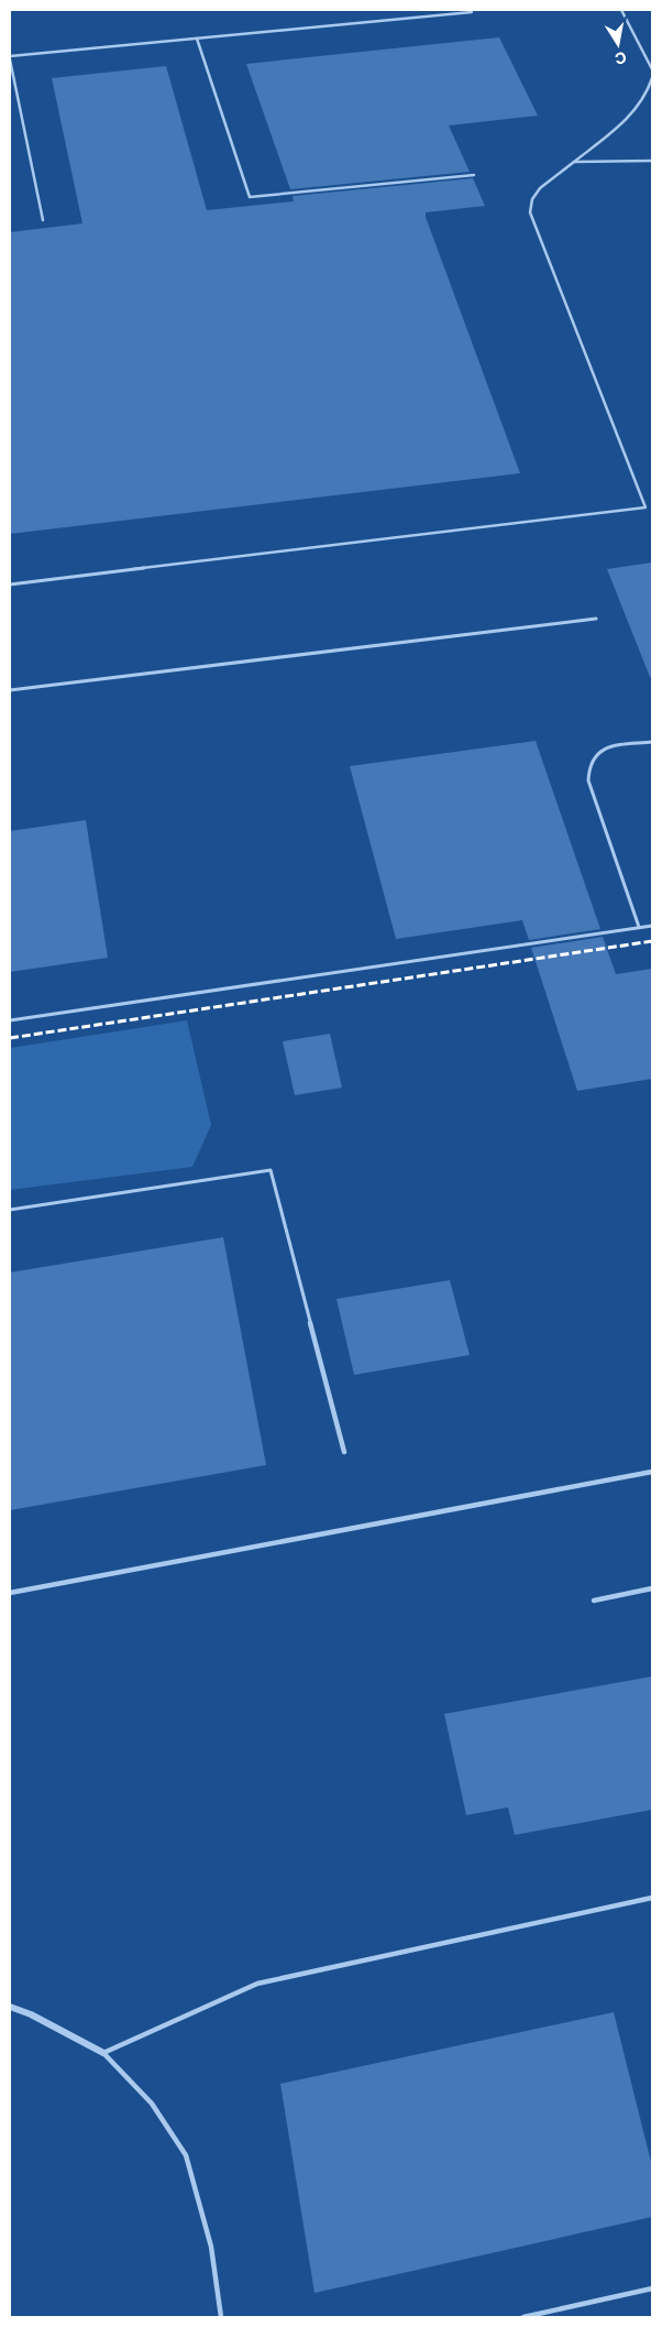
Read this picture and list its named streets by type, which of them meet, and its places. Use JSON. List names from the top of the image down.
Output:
{
  "north": "bottom"
}
